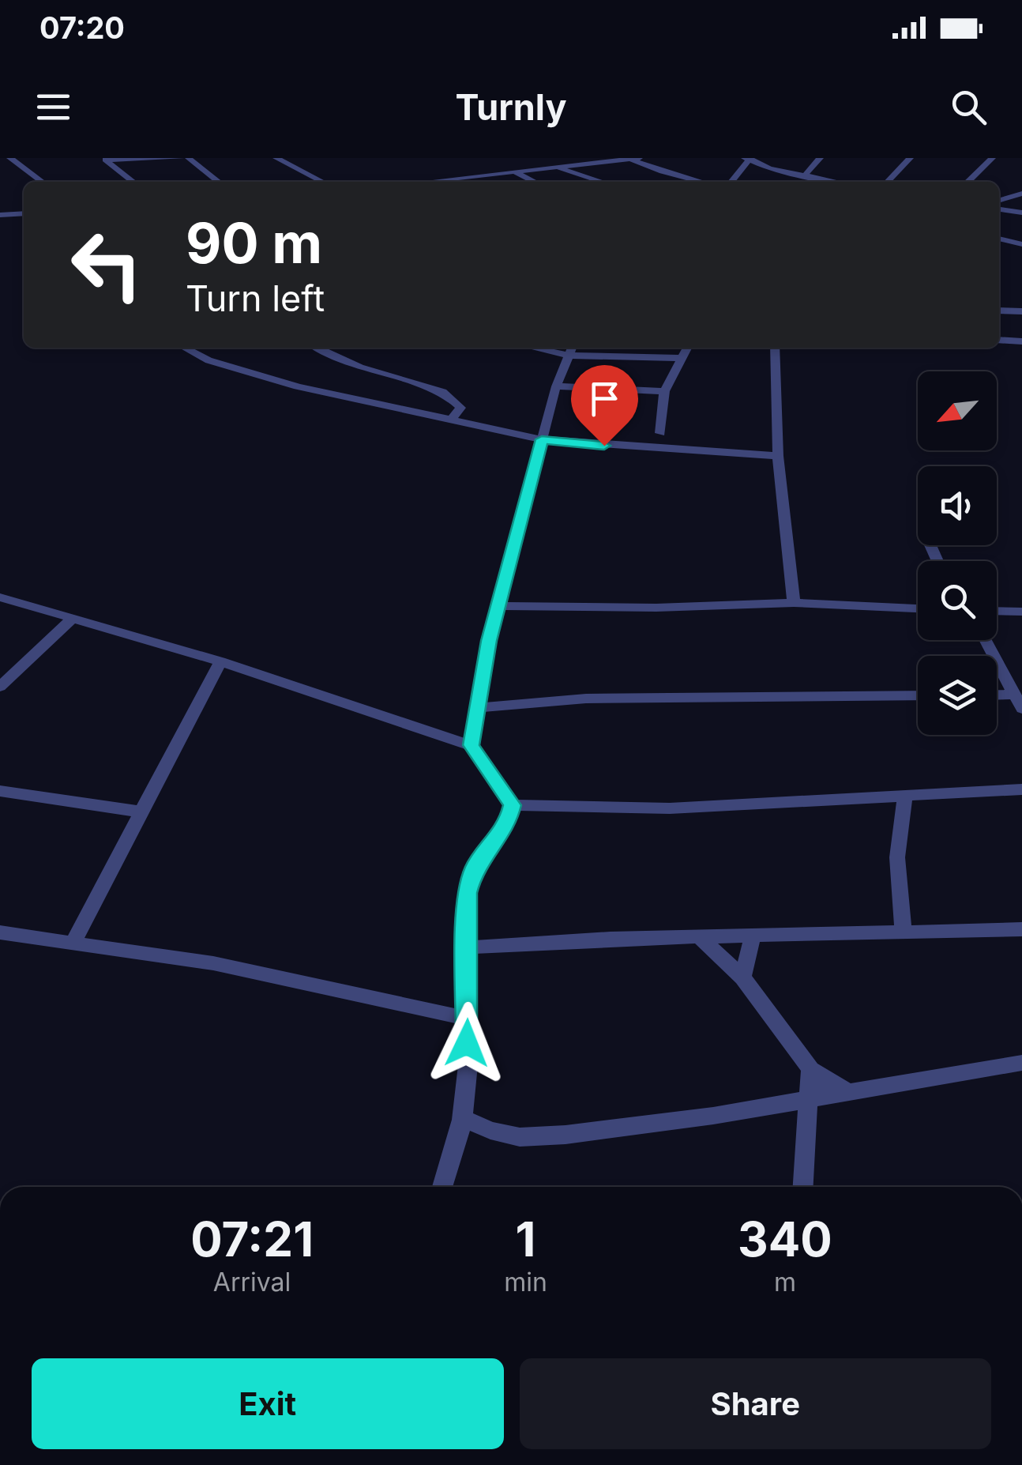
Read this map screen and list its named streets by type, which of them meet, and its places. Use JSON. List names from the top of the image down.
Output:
{
  "north": "bottom left",
  "page": {
    "status": "07:20",
    "header": "Turnly",
    "turn": ["90 m", "Turn left"],
    "eta": [
      "07:21",
      "Arrival",
      "1",
      "min",
      "340",
      "m"
    ],
    "buttons": ["Exit", "Share"]
  }
}
